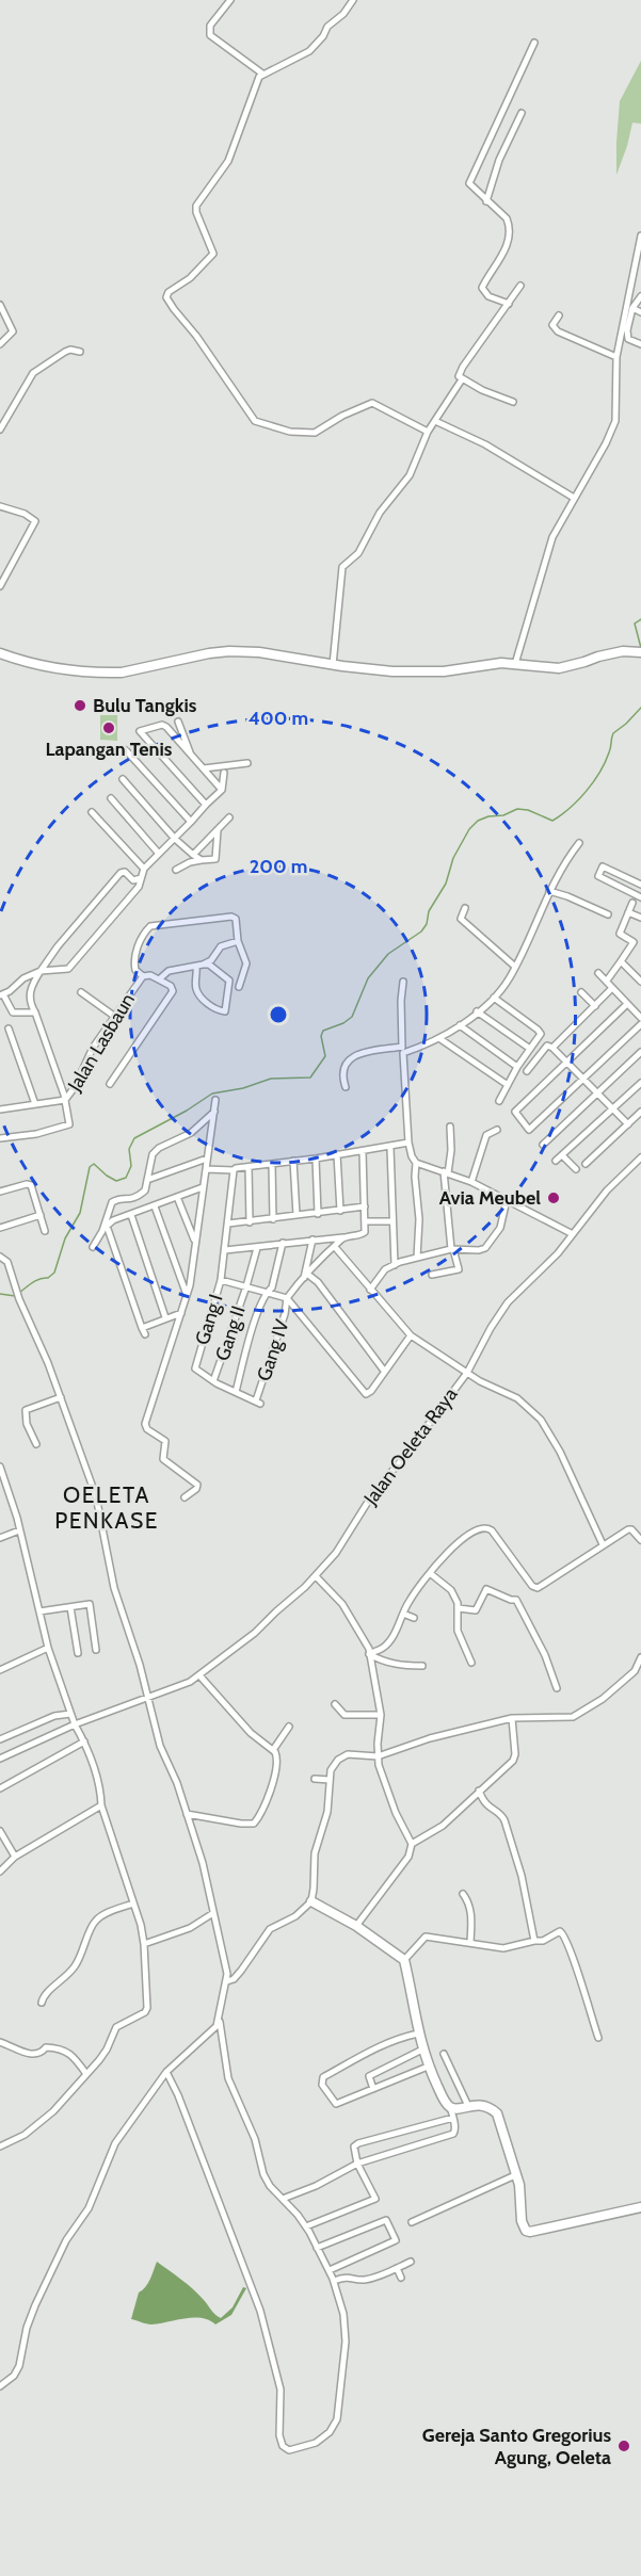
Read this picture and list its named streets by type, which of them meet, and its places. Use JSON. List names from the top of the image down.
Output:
{
  "streets": {
    "street": [
      "Jalan Lasbaun",
      "Gang I",
      "Gang II",
      "Gang IV",
      "Jalan Oeleta Raya"
    ]
  },
  "crossings": [
    ["Gang I", "Gang II"]
  ],
  "districts": ["OELETA PENKASE"],
  "places": [
    "Bulu Tangkis",
    "Lapangan Tenis",
    "Avia Meubel",
    "Gereja Santo Gregorius Agung, Oeleta"
  ],
  "rings": ["400 m", "200 m"]
}
